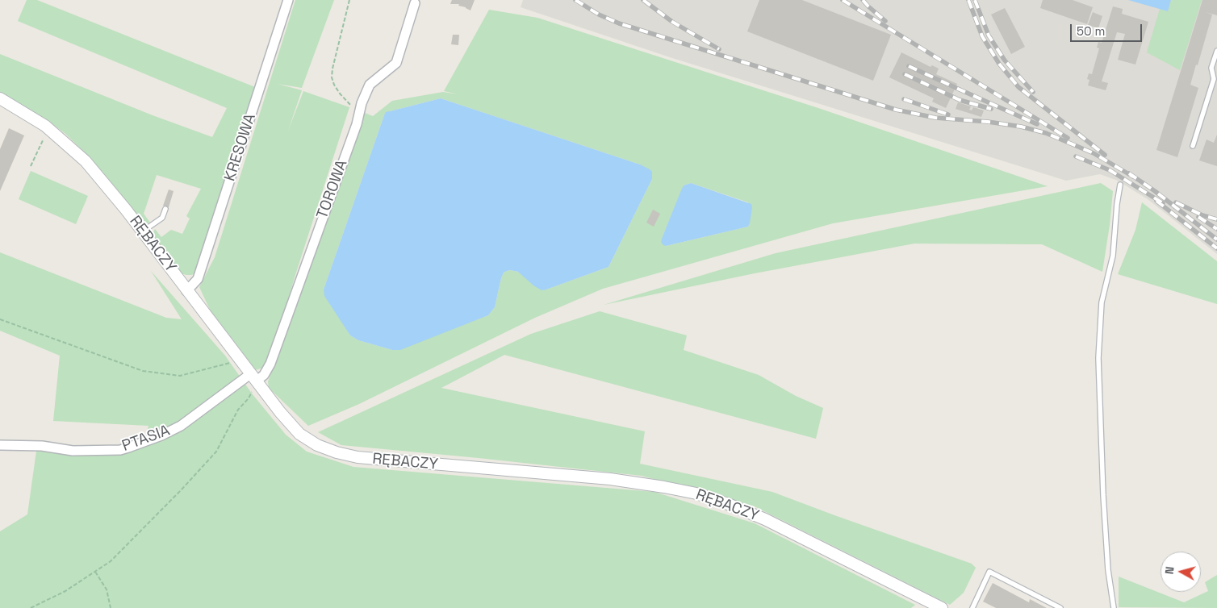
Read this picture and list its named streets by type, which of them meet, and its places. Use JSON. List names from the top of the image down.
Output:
{
  "streets": {
    "street": [
      "KRESOWA",
      "TOROWA",
      "RĘBACZY",
      "PTASIA"
    ]
  },
  "crossings": [
    ["KRESOWA", "RĘBACZY"],
    ["TOROWA", "RĘBACZY"],
    ["TOROWA", "PTASIA"],
    ["RĘBACZY", "PTASIA"]
  ],
  "scale_bar": "50 m",
  "north": "left"
}
